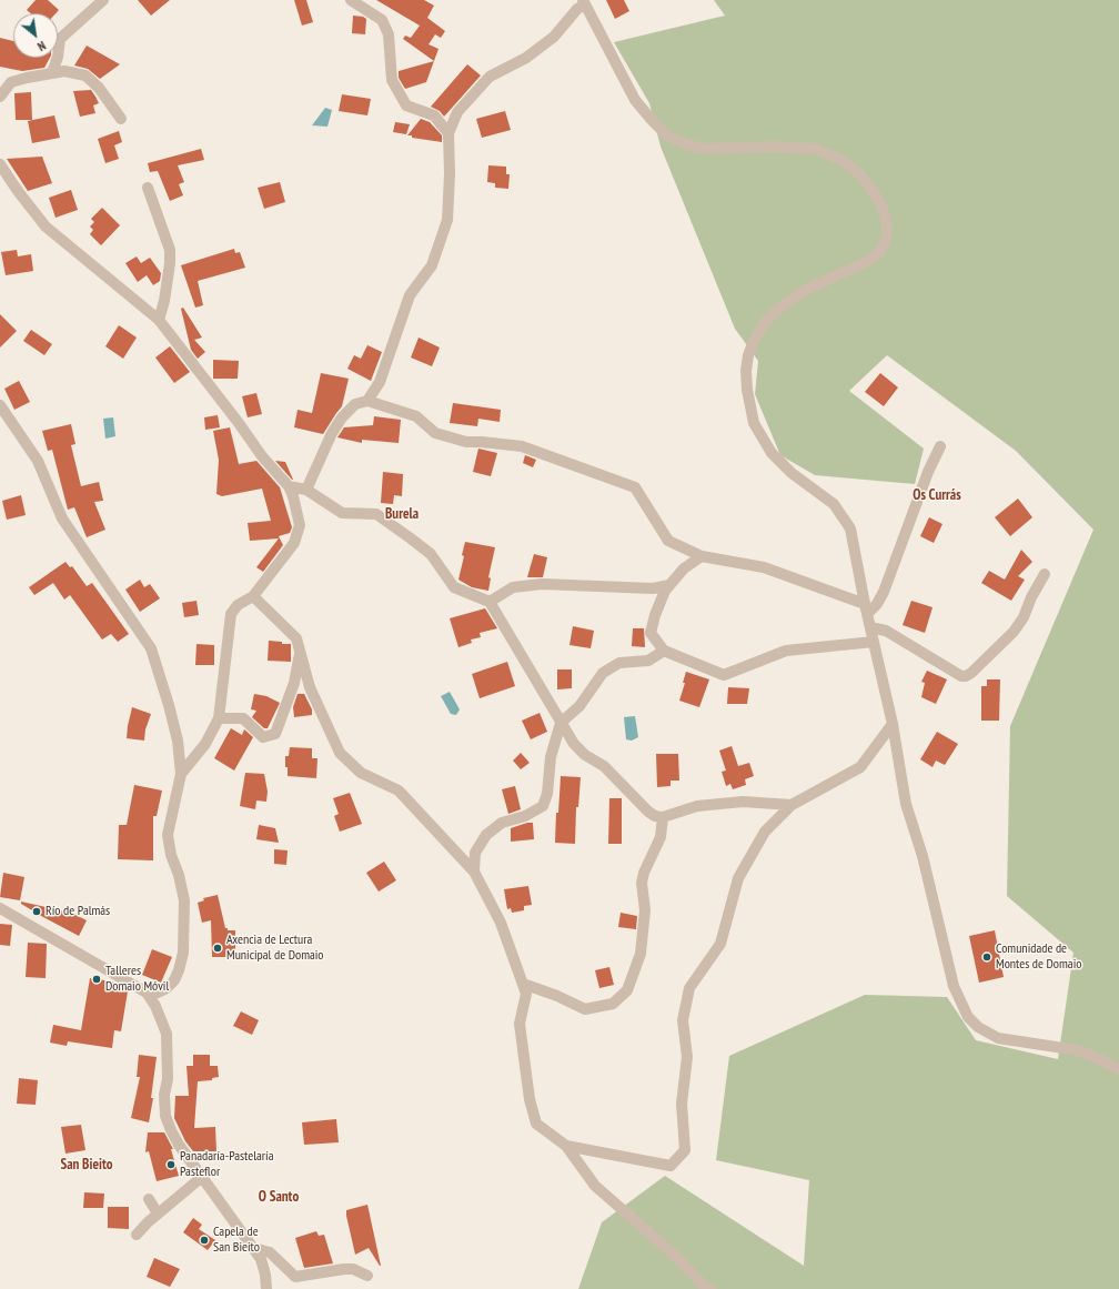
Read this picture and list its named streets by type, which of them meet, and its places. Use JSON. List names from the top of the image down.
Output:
{
  "districts": [
    "Os Currás",
    "Burela",
    "San Bieito",
    "O Santo"
  ],
  "places": [
    "Río de Palmás",
    "Axencia de Lectura Municipal de Domaio",
    "Comunidade de Montes de Domaio",
    "Talleres Domaio Móvil",
    "Panadaría-Pastelaría Pasteflor",
    "Capela de San Bieito"
  ],
  "north": "bottom right"
}
